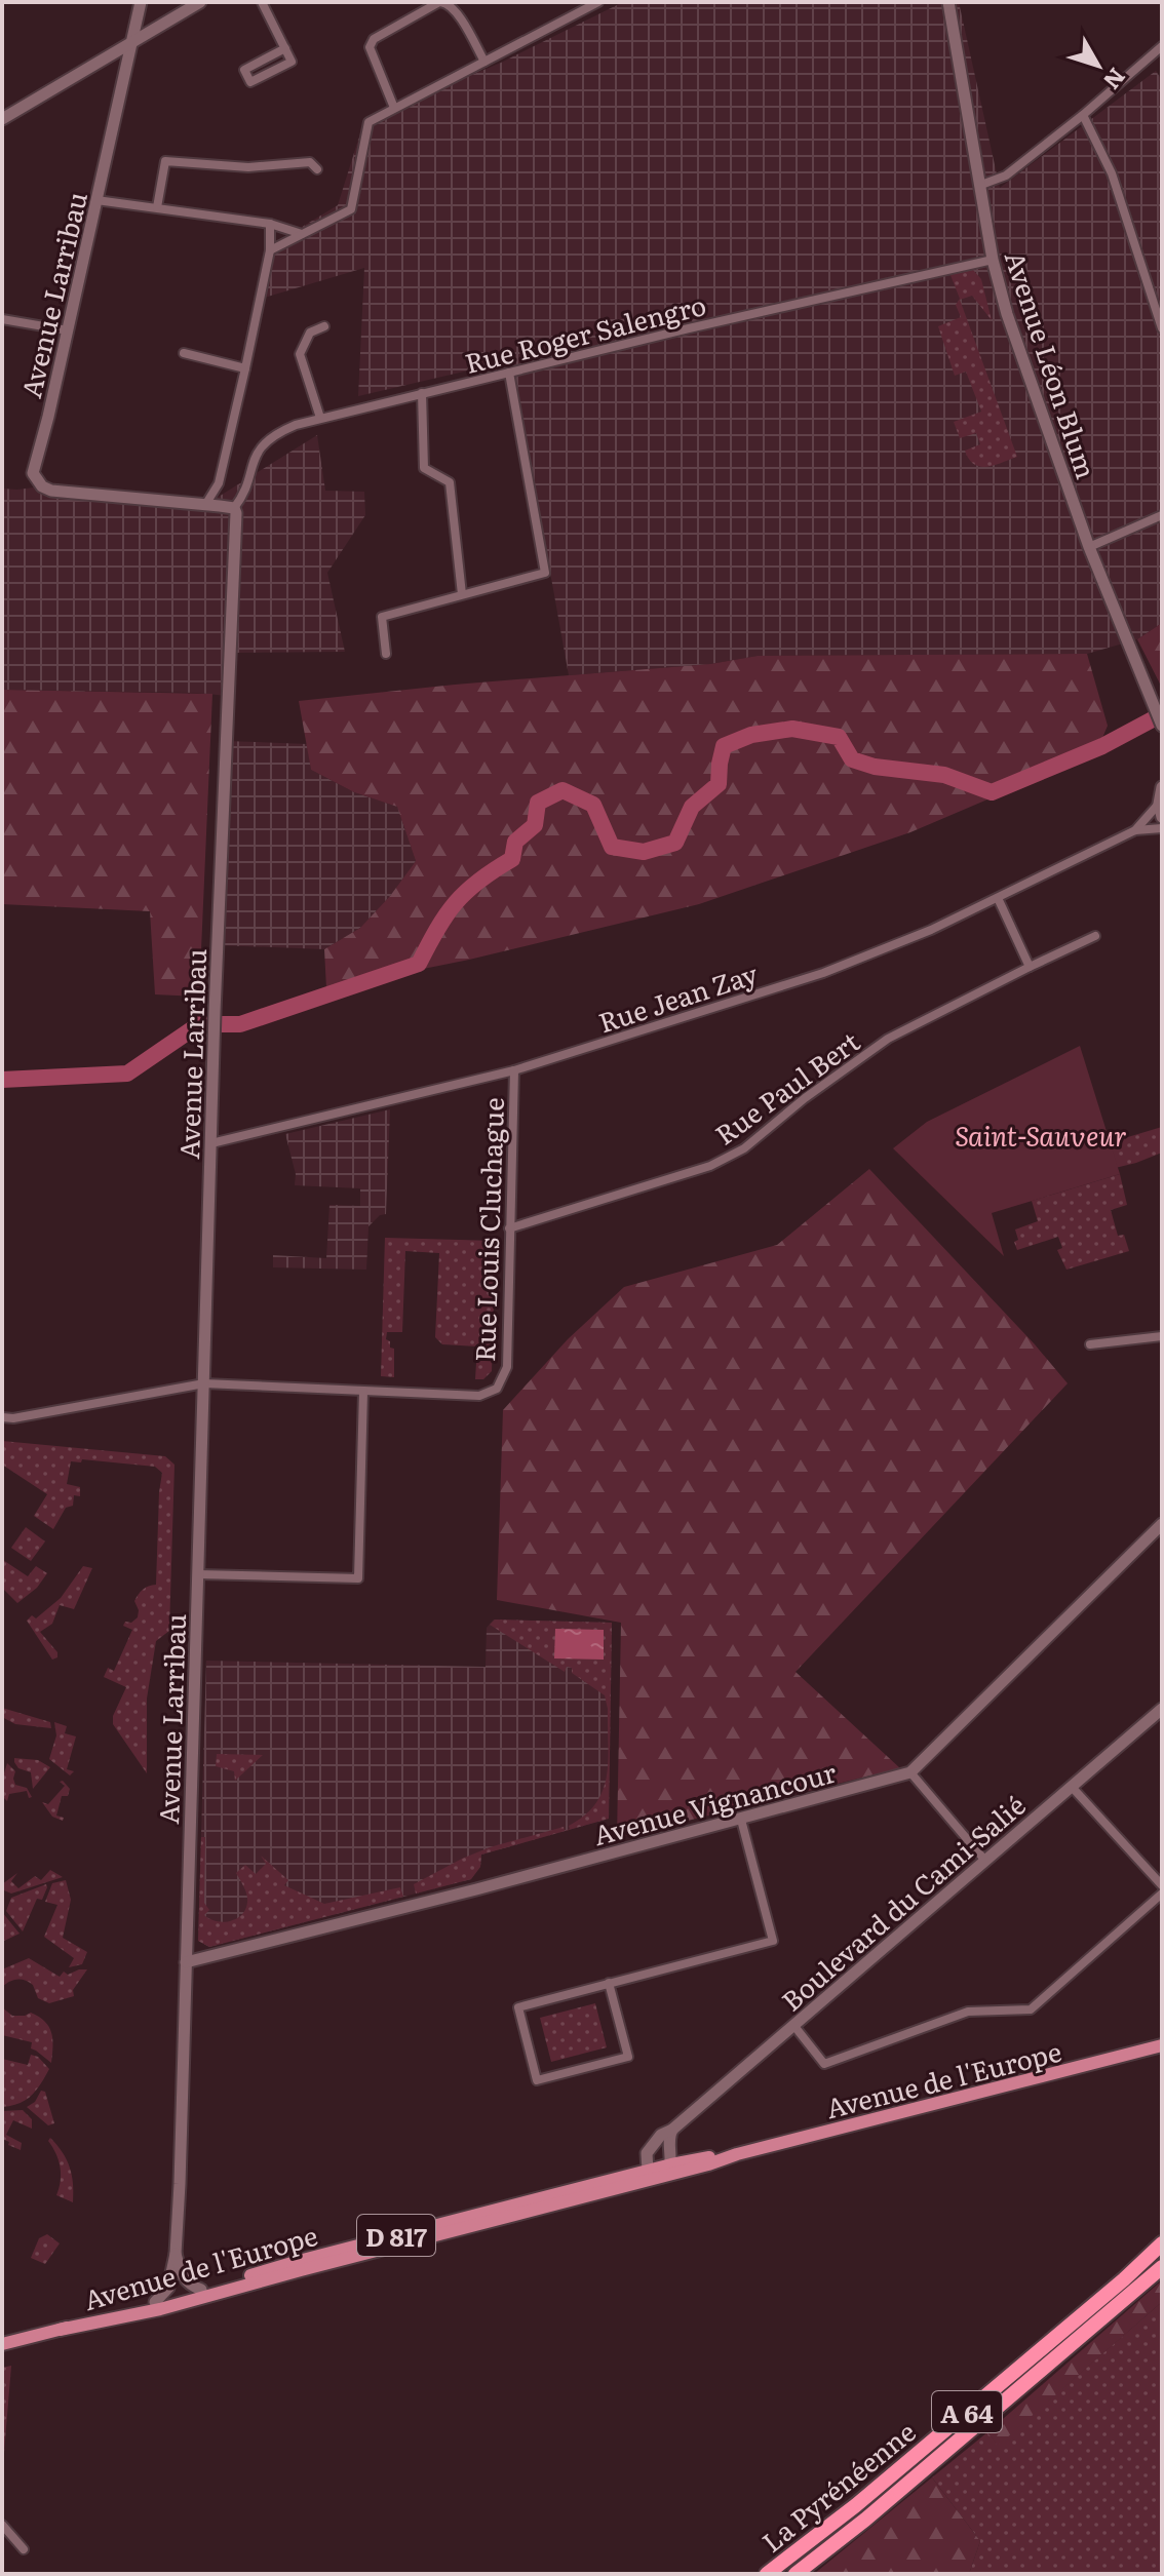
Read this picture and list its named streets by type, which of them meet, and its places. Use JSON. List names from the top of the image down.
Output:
{
  "streets": {
    "highway": ["A 64", "La Pyrénéenne"],
    "main road": ["Avenue de l'Europe", "D 817"],
    "street": [
      "Avenue Larribau",
      "Rue Roger Salengro",
      "Avenue Léon Blum",
      "Rue Jean Zay",
      "Rue Paul Bert",
      "Rue Louis Cluchague",
      "Avenue Vignancour",
      "Boulevard du Cami-Salié"
    ]
  },
  "crossings": [
    ["Avenue Larribau", "Rue Roger Salengro"],
    ["Avenue Larribau", "Rue Jean Zay"],
    ["Avenue Larribau", "Avenue Vignancour"],
    ["Avenue Larribau", "Avenue de l'Europe"],
    ["Rue Roger Salengro", "Avenue Léon Blum"],
    ["Rue Jean Zay", "Rue Louis Cluchague"],
    ["Rue Paul Bert", "Rue Louis Cluchague"],
    ["Boulevard du Cami-Salié", "Avenue de l'Europe"]
  ],
  "parks": ["Saint-Sauveur"],
  "north": "bottom right"
}
